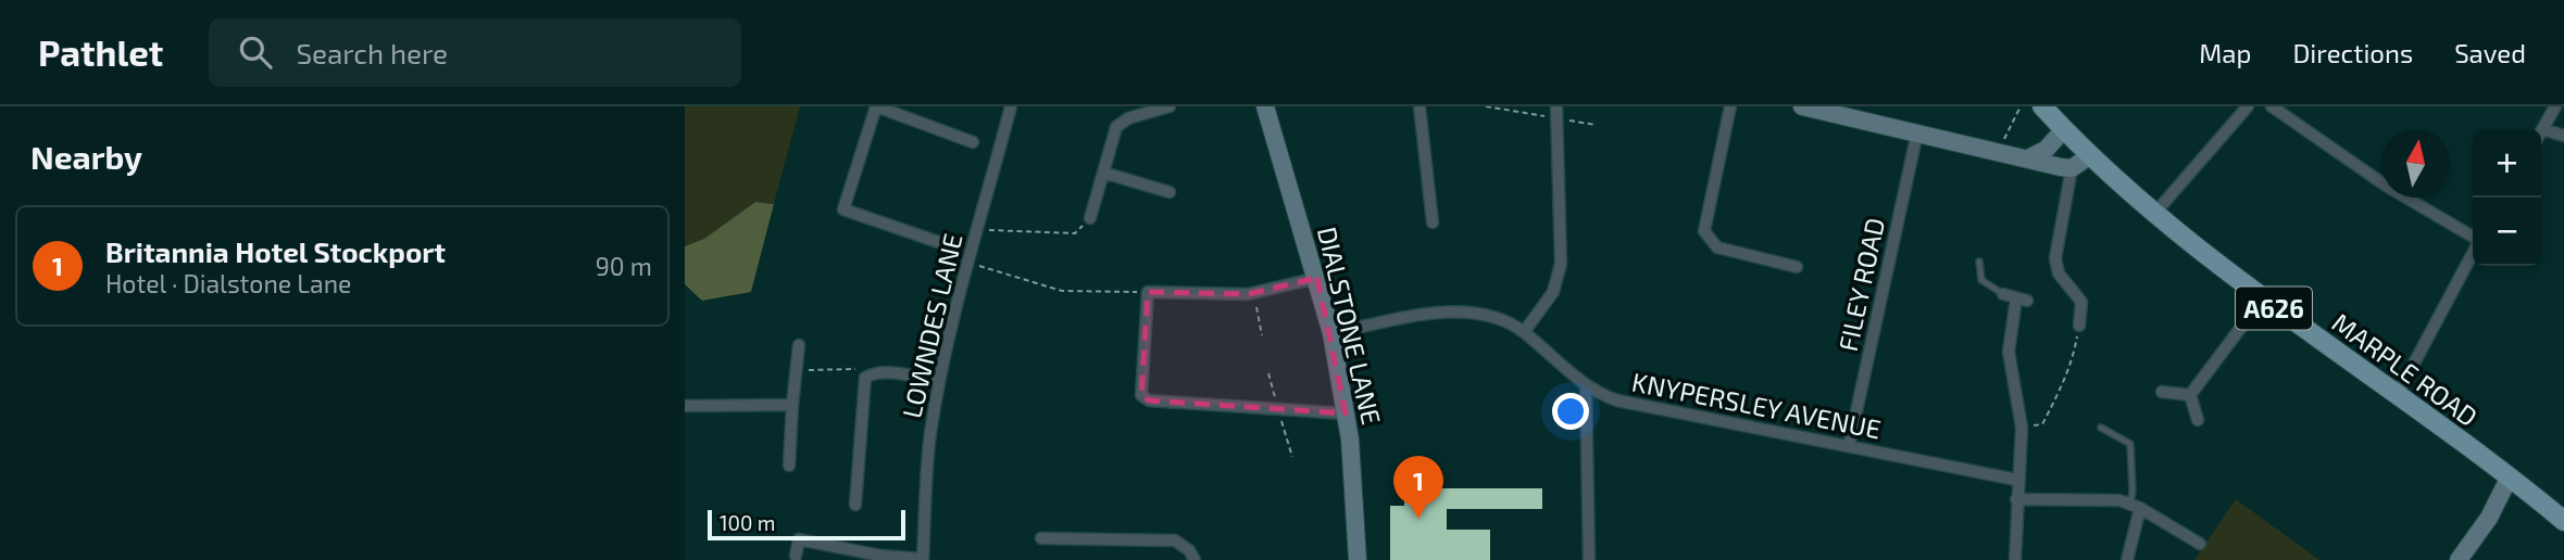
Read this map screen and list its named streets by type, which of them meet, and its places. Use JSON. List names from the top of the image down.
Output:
{
  "streets": {
    "main road": ["A626", "MARPLE ROAD"],
    "street": [
      "FILEY ROAD",
      "LOWNDES LANE",
      "DIALSTONE LANE",
      "KNYPERSLEY AVENUE"
    ]
  },
  "crossings": [
    ["FILEY ROAD", "KNYPERSLEY AVENUE"],
    ["A626", "MARPLE ROAD"],
    ["DIALSTONE LANE", "KNYPERSLEY AVENUE"]
  ],
  "scale_bar": "100 m",
  "north": "top",
  "page": {
    "header": "Pathlet",
    "search": "Search here",
    "nav": ["Map", "Directions", "Saved"],
    "heading": "Nearby",
    "map_buttons": ["+", "−"],
    "list": [
      {
        "mark": "1",
        "name": "Britannia Hotel Stockport",
        "note": "Hotel · Dialstone Lane",
        "value": "90 m"
      }
    ],
    "pins": "1",
    "scale": "100 m"
  }
}
